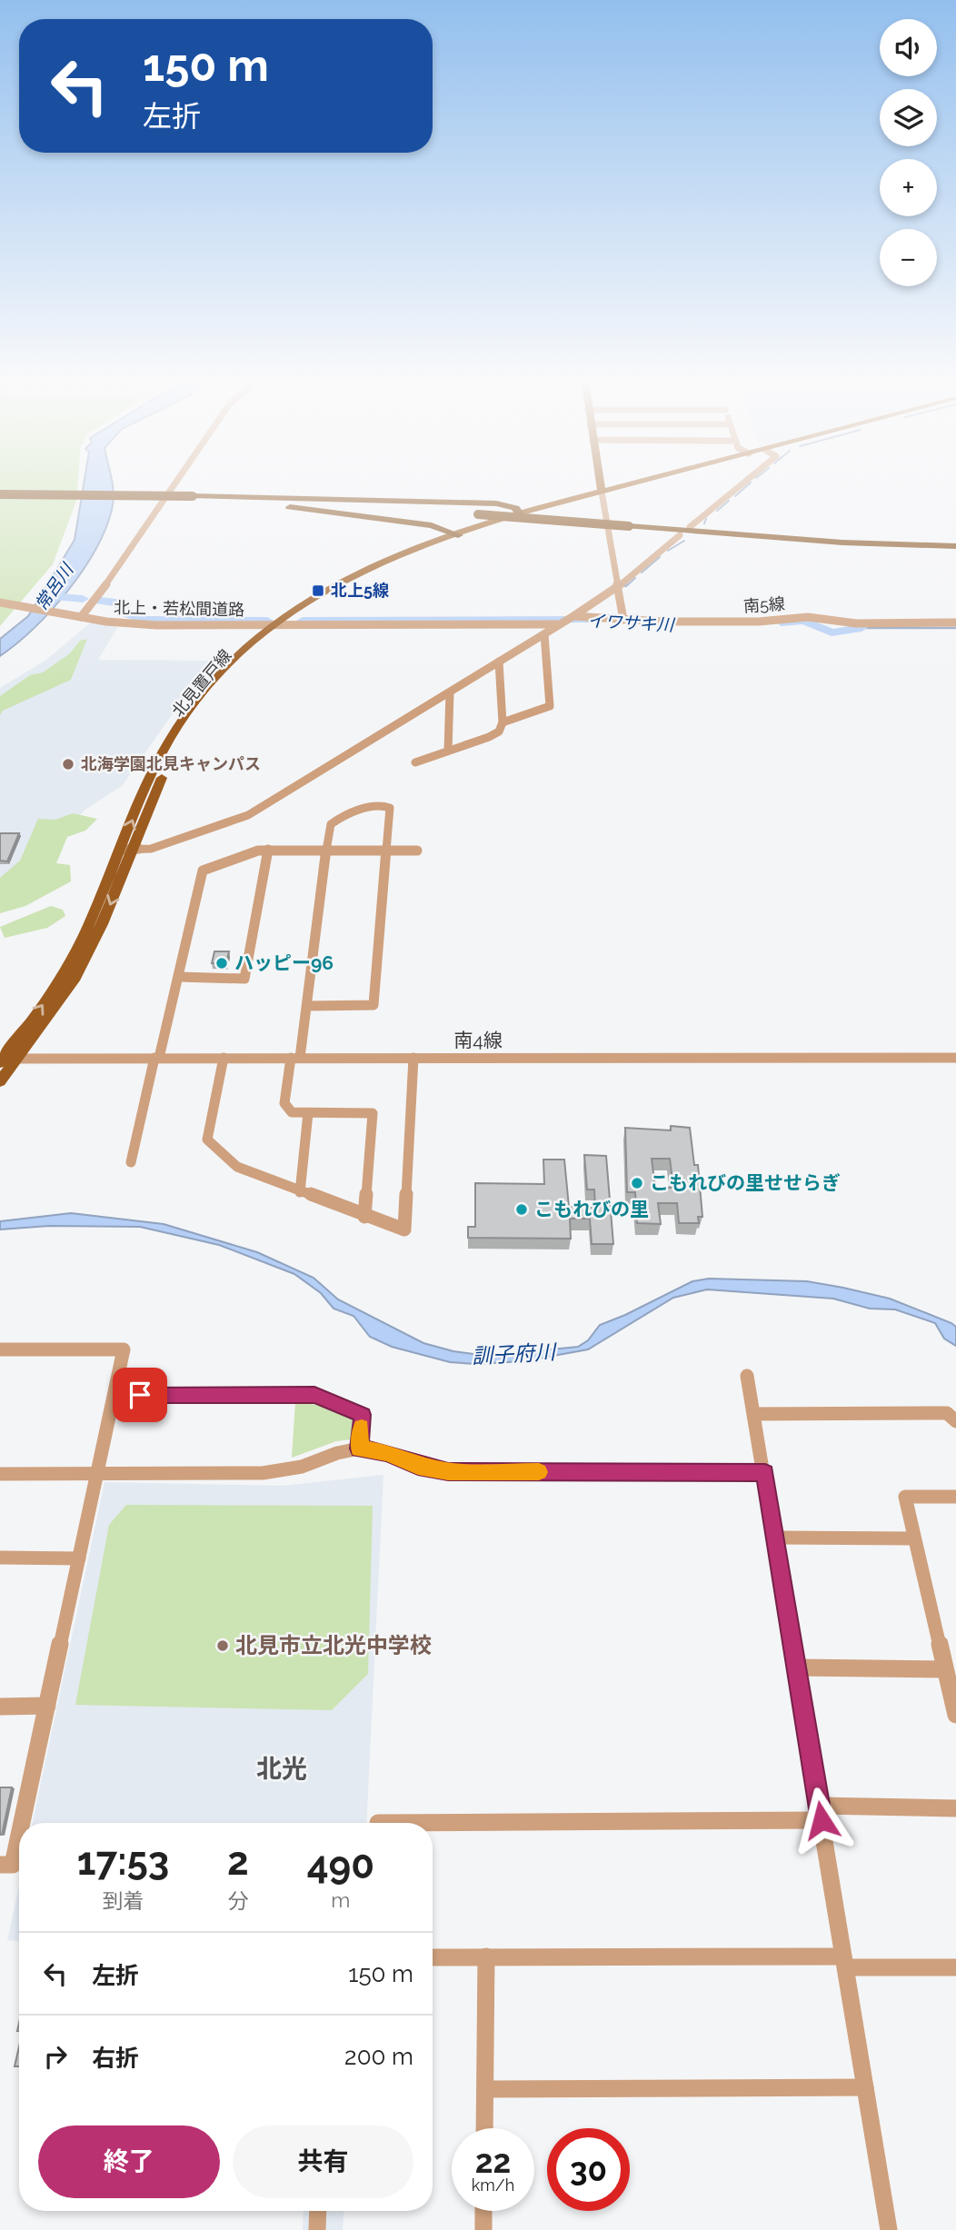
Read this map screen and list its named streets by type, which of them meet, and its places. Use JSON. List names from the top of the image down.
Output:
{
  "streets": {
    "main road": ["北見置戸線"],
    "street": ["南5線", "北上・若松間道路", "南4線"]
  },
  "crossings": [
    ["南5線", "北上・若松間道路"],
    ["南5線", "北見置戸線"],
    ["北上・若松間道路", "北見置戸線"],
    ["北見置戸線", "南4線"]
  ],
  "districts": ["北光"],
  "water": ["常呂川", "イワサキ川", "訓子府川"],
  "places": {
    "transit": ["北上5線"],
    "other": [
      "北海学園北見キャンパス",
      "ハッピー96",
      "こもれびの里せせらぎ",
      "こもれびの里",
      "北見市立北光中学校"
    ]
  },
  "page": {
    "map_buttons": ["+", "−"],
    "turn": ["150 m", "左折"],
    "eta": [
      "17:53",
      "到着",
      "2",
      "分",
      "490",
      "m"
    ],
    "list": [
      {
        "name": "左折",
        "value": "150 m"
      },
      {
        "name": "右折",
        "value": "200 m"
      }
    ],
    "buttons": ["終了", "共有"],
    "speed": "22 km/h",
    "limit": "30"
  }
}
